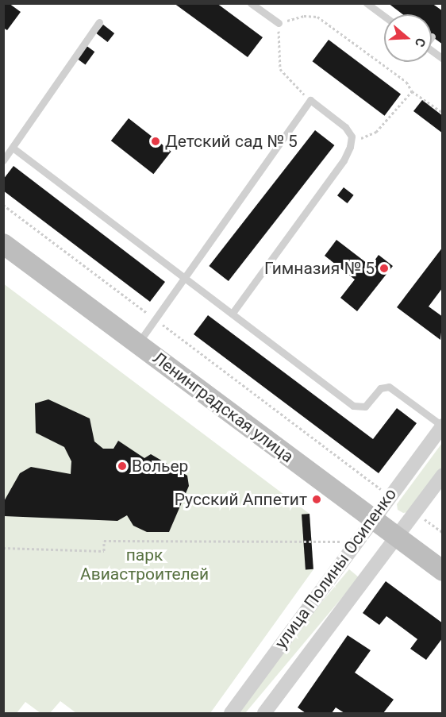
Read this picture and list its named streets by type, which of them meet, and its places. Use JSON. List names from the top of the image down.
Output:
{
  "streets": {
    "main road": ["Ленинградская улица"],
    "street": ["улица Полины Осипенко"]
  },
  "crossings": [
    ["Ленинградская улица", "улица Полины Осипенко"]
  ],
  "parks": ["парк Авиастроителей"],
  "places": [
    "Детский сад № 5",
    "Гимназия № 5",
    "Вольер",
    "Русский Аппетит"
  ],
  "north": "right"
}
